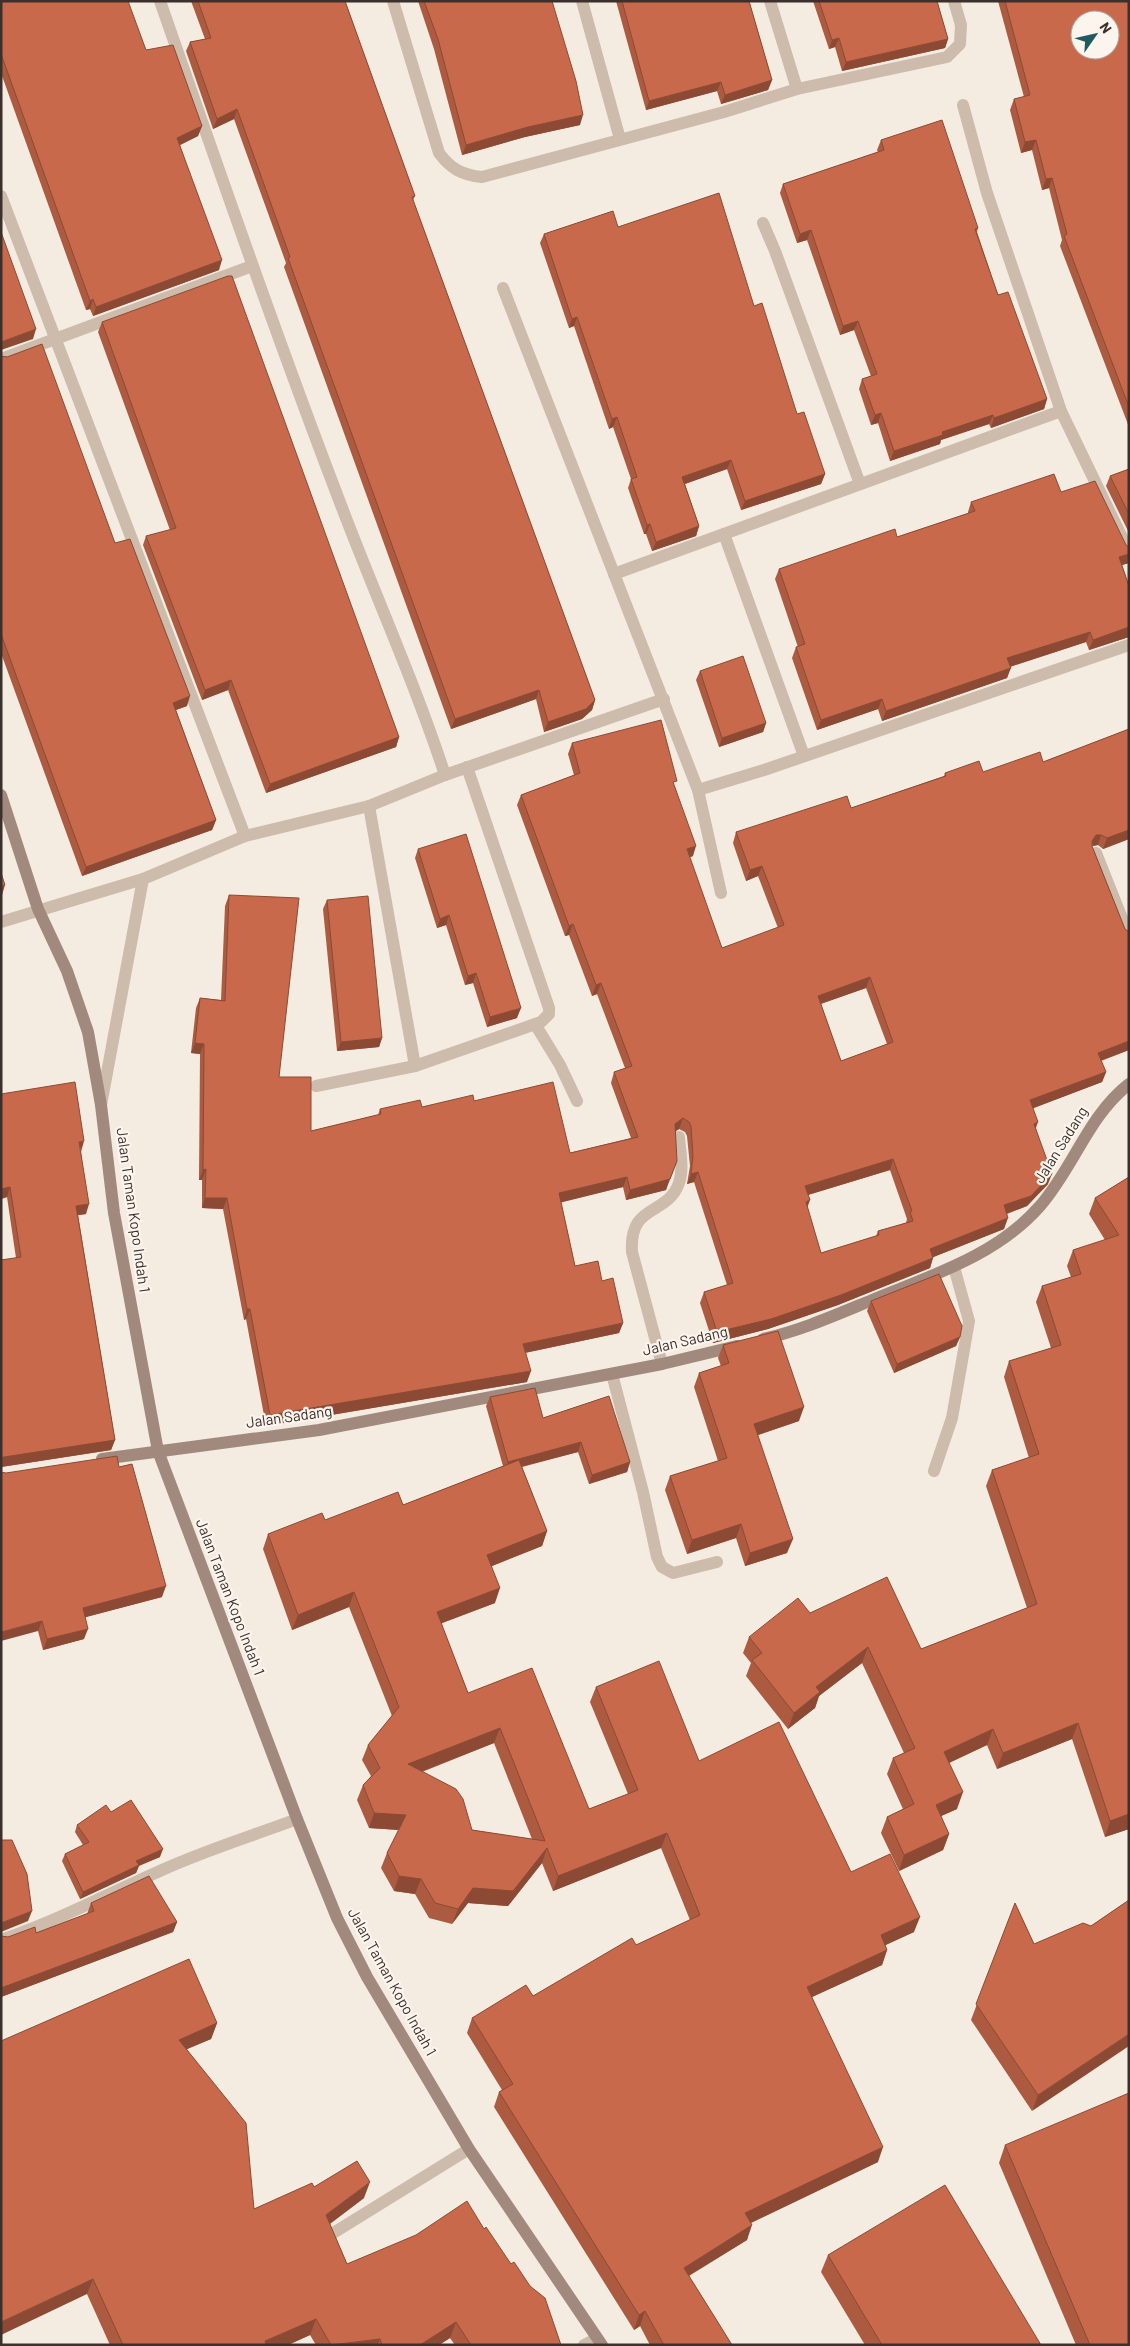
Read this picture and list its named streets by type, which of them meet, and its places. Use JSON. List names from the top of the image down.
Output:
{
  "streets": {
    "main road": ["Jalan Sadang", "Jalan Taman Kopo Indah 1"]
  },
  "crossings": [
    ["Jalan Sadang", "Jalan Taman Kopo Indah 1"]
  ],
  "north": "top right"
}
